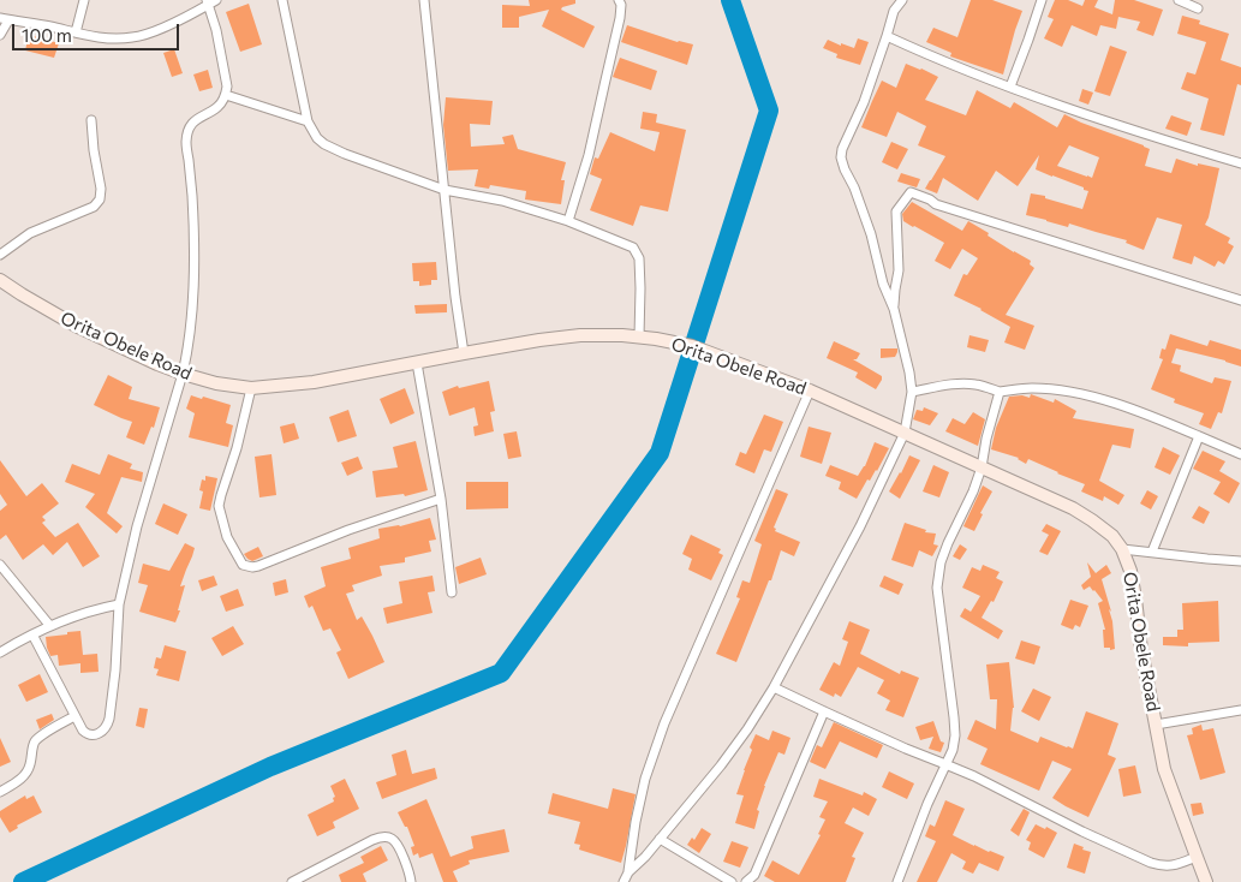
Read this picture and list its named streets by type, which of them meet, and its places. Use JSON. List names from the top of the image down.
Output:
{
  "streets": {
    "main road": ["Orita Obele Road"]
  },
  "scale_bar": "100 m"
}
